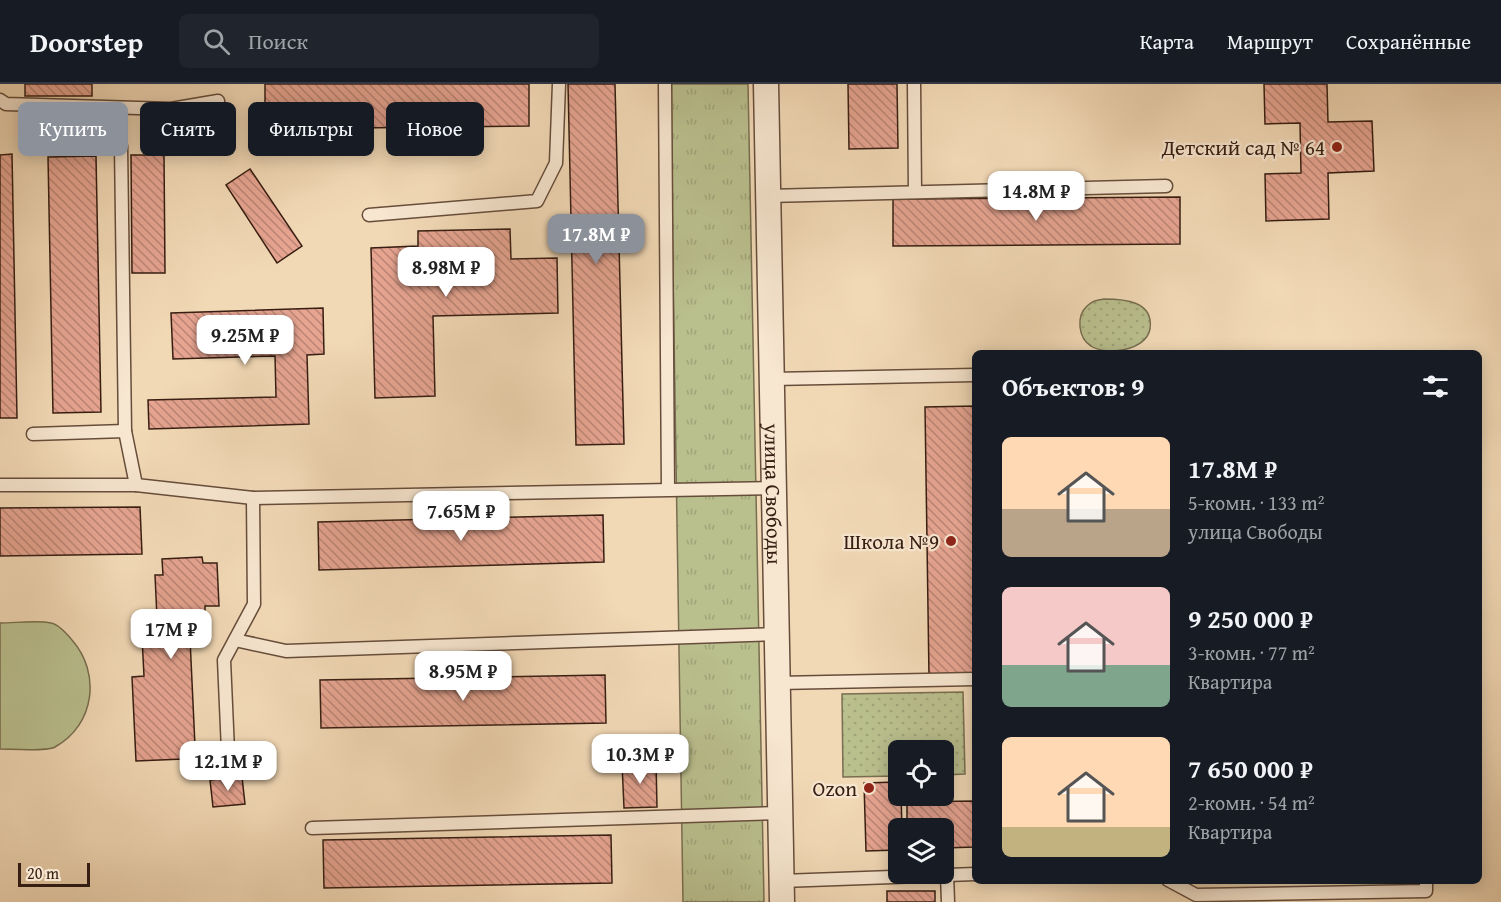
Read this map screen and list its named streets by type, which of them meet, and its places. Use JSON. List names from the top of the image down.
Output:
{
  "streets": {
    "street": ["улица Свободы"]
  },
  "places": ["Детский сад № 64", "Школа №9", "Ozon"],
  "scale_bar": "20 m",
  "page": {
    "header": "Doorstep",
    "search": "Поиск",
    "nav": ["Карта", "Маршрут", "Сохранённые"],
    "chip": [
      "Купить",
      "Снять",
      "Фильтры",
      "Новое"
    ],
    "price": [
      "14.8M ₽",
      "17.8M ₽",
      "8.98M ₽",
      "9.25M ₽",
      "7.65M ₽",
      "17M ₽",
      "8.95M ₽",
      "10.3M ₽",
      "12.1M ₽"
    ],
    "heading": "Объектов: 9",
    "list": [
      {
        "name": "17.8M ₽",
        "note": "5-комн. · 133 m² · улица Свободы"
      },
      {
        "name": "9 250 000 ₽",
        "note": "3-комн. · 77 m² · Квартира"
      },
      {
        "name": "7 650 000 ₽",
        "note": "2-комн. · 54 m² · Квартира"
      }
    ],
    "scale": "20 m"
  }
}
